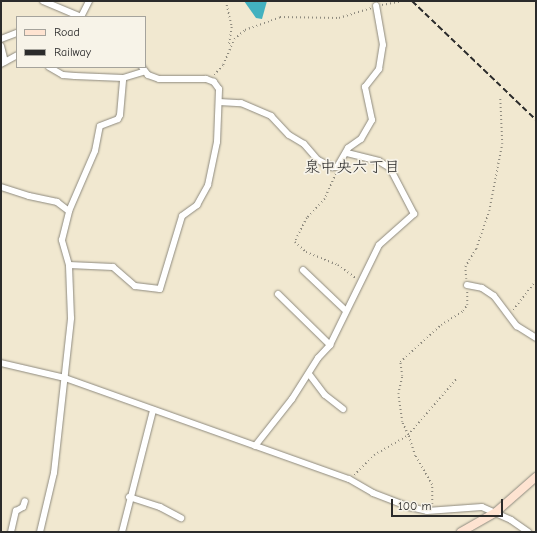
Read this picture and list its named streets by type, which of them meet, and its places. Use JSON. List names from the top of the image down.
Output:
{
  "districts": ["泉中央六丁目"],
  "legend": ["Road", "Railway"],
  "scale_bar": "100 m"
}
